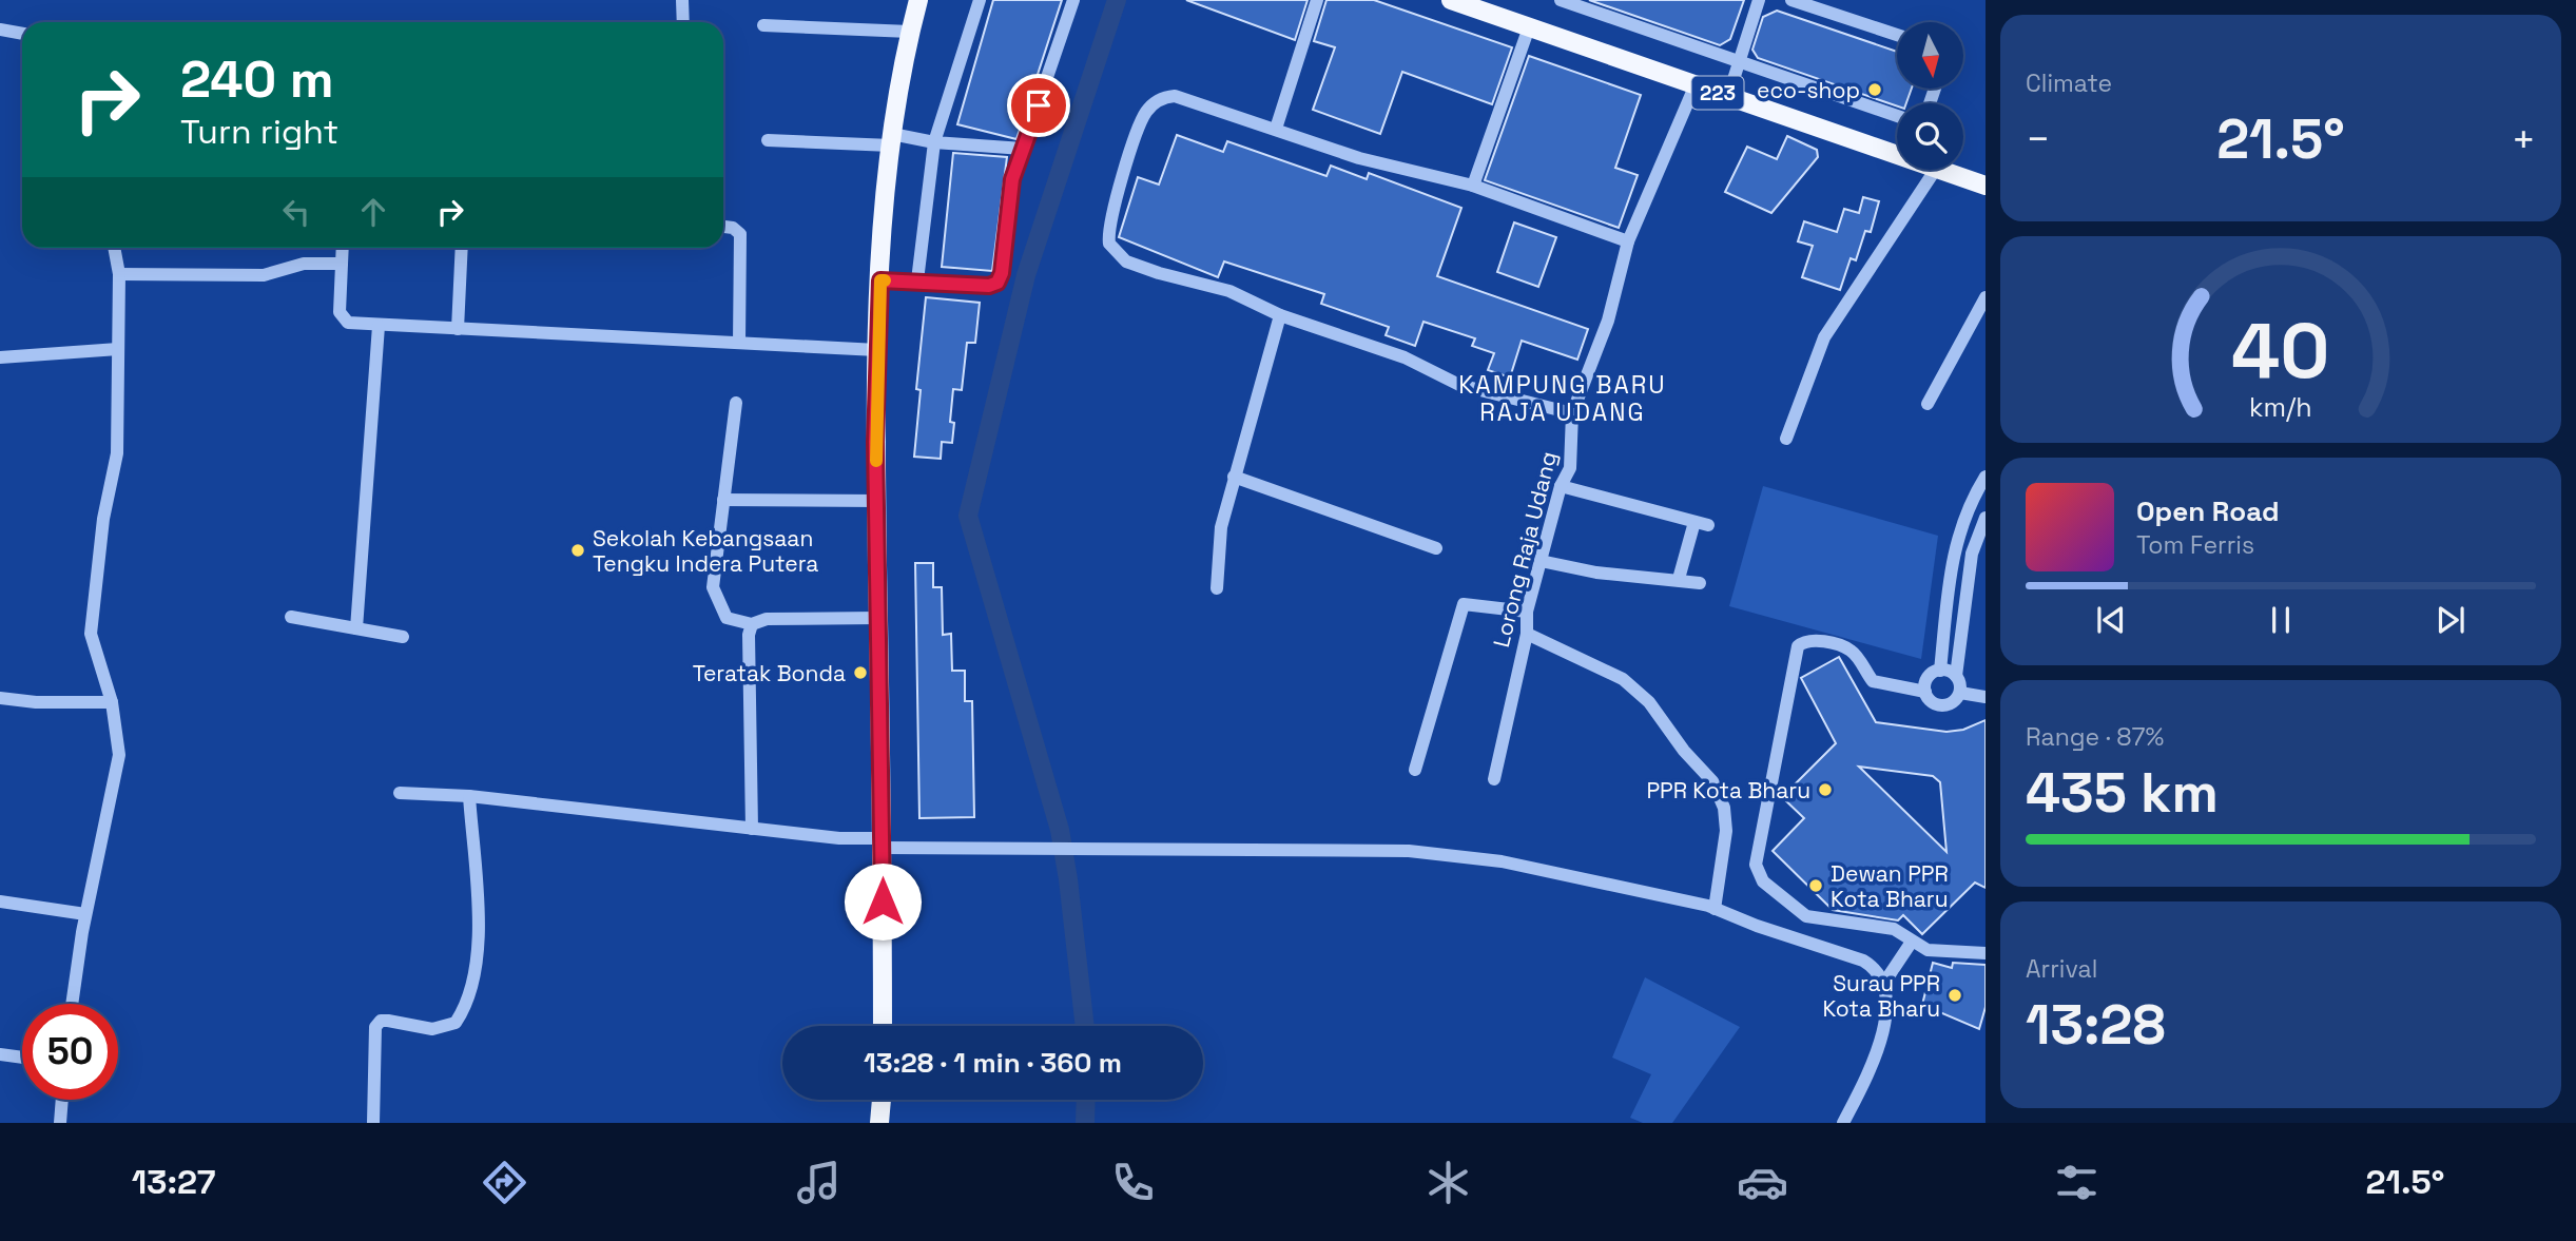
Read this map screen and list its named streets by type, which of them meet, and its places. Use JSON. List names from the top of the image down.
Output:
{
  "streets": {
    "main road": ["223"],
    "street": ["Lorong Raja Udang"]
  },
  "crossings": [
    ["223", "Lorong Raja Udang"]
  ],
  "districts": ["KAMPUNG BARU RAJA UDANG"],
  "places": [
    "eco-shop",
    "Sekolah Kebangsaan Tengku Indera Putera",
    "Teratak Bonda",
    "PPR Kota Bharu",
    "Dewan PPR Kota Bharu",
    "Surau PPR Kota Bharu"
  ],
  "north": "bottom",
  "page": {
    "tile": [
      "Climate",
      ["Range · 87%", "435 km"],
      ["Arrival", "13:28"]
    ],
    "turn": ["240 m", "Turn right"],
    "heat": ["−", "21.5°", "+"],
    "song": ["Open Road", "Tom Ferris"],
    "limit": "50",
    "trip": "13:28 · 1 min · 360 m",
    "tabs": ["13:27", "21.5°"],
    "gauge": ["40", "km/h"]
  }
}
